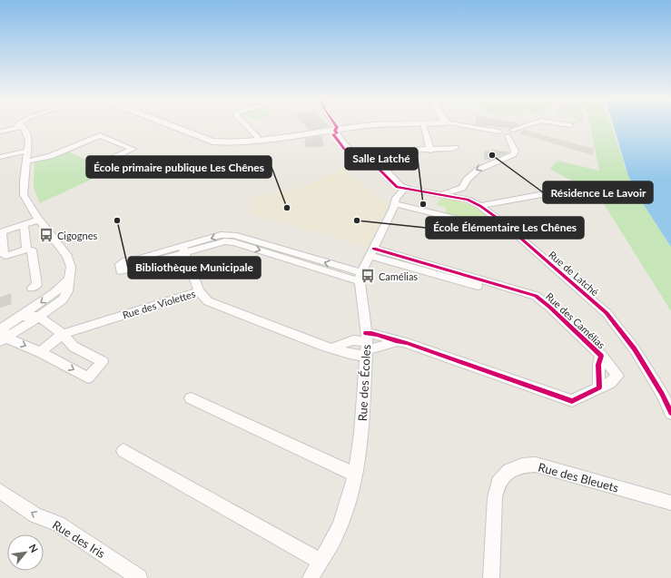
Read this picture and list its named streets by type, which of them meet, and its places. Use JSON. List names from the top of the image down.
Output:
{
  "streets": {
    "street": [
      "Rue de Latché",
      "Rue des Violettes",
      "Rue des Camélias",
      "Rue des Écoles",
      "Rue des Bleuets",
      "Rue des Iris"
    ]
  },
  "crossings": [
    ["Rue des Violettes", "Rue des Camélias"],
    ["Rue des Violettes", "Rue des Écoles"],
    ["Rue des Camélias", "Rue des Écoles"]
  ],
  "one_way": ["Rue des Iris"],
  "places": {
    "other": [
      "Résidence Le Lavoir",
      "Salle Latché",
      "École primaire publique Les Chênes",
      "Bibliothèque Municipale",
      "École Élémentaire Les Chênes"
    ],
    "bus stop": ["Cigognes", "Camélias"]
  },
  "north": "top right"
}
